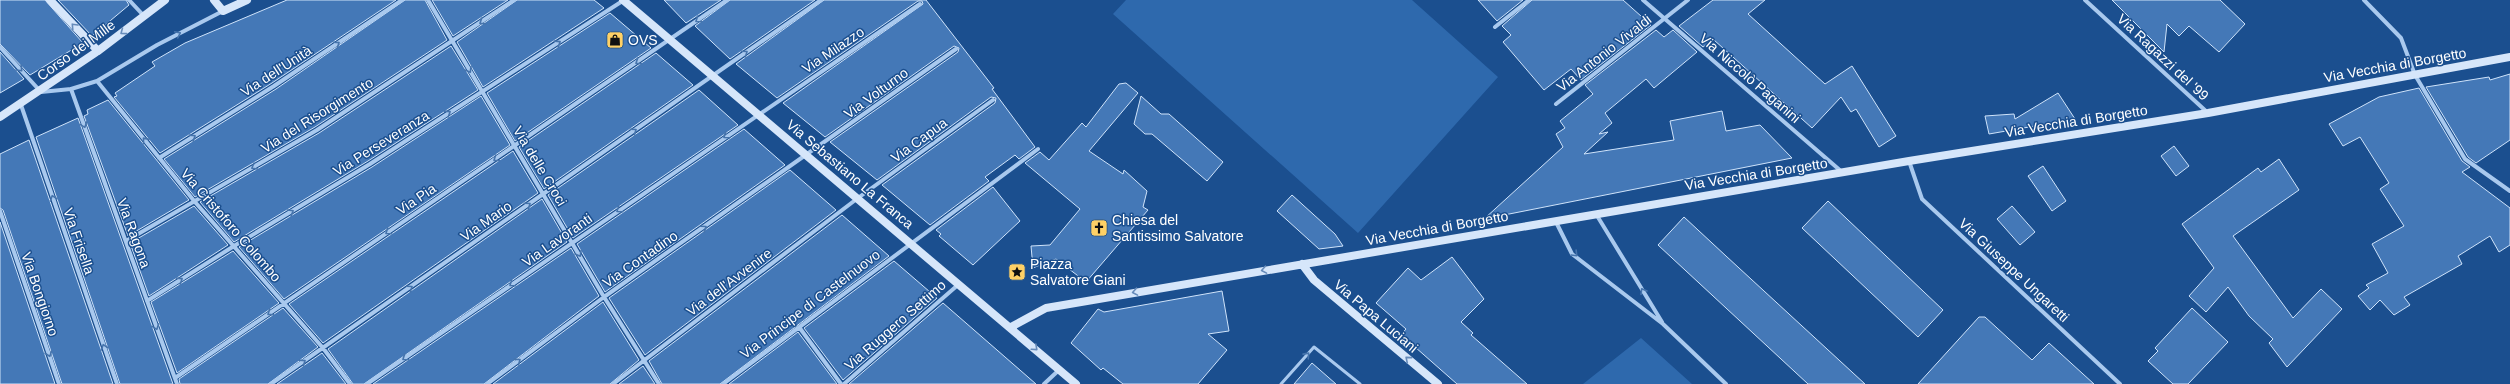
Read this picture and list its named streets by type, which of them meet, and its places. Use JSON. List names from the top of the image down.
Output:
{
  "streets": {
    "street": [
      "Corso dei Mille",
      "Via Milazzo",
      "Via Antonio Vivaldi",
      "Via Ragazzi del '99",
      "Via Vecchia di Borgetto",
      "Via dell'Unità",
      "Via Niccolò Paganini",
      "Via Volturno",
      "Via del Risorgimento",
      "Via Capua",
      "Via Perseveranza",
      "Via delle Croci",
      "Via Sebastiano La Franca",
      "Via Pia",
      "Via Mario",
      "Via Cristoforo Colombo",
      "Via Ragona",
      "Via Lavoranti",
      "Via Frisella",
      "Via Contadino",
      "Via Giuseppe Ungaretti",
      "Via dell'Avvenire",
      "Via Bongiorno",
      "Via Principe di Castelnuovo",
      "Via Papa Luciani",
      "Via Ruggero Settimo"
    ]
  },
  "crossings": [
    ["Corso dei Mille", "Via Frisella"],
    ["Via Milazzo", "Via Sebastiano La Franca"],
    ["Via Milazzo", "Via Lavoranti"],
    ["Via Antonio Vivaldi", "Via Niccolò Paganini"],
    ["Via Ragazzi del '99", "Via Vecchia di Borgetto"],
    ["Via Vecchia di Borgetto", "Via Niccolò Paganini"],
    ["Via Vecchia di Borgetto", "Via Sebastiano La Franca"],
    ["Via Vecchia di Borgetto", "Via Giuseppe Ungaretti"],
    ["Via Vecchia di Borgetto", "Via Papa Luciani"],
    ["Via dell'Unità", "Via Cristoforo Colombo"],
    ["Via Volturno", "Via Sebastiano La Franca"],
    ["Via Volturno", "Via Contadino"],
    ["Via del Risorgimento", "Via delle Croci"],
    ["Via del Risorgimento", "Via Cristoforo Colombo"],
    ["Via del Risorgimento", "Via Ragona"],
    ["Via Capua", "Via Sebastiano La Franca"],
    ["Via Capua", "Via dell'Avvenire"],
    ["Via Perseveranza", "Via delle Croci"],
    ["Via Perseveranza", "Via Sebastiano La Franca"],
    ["Via Perseveranza", "Via Cristoforo Colombo"],
    ["Via Perseveranza", "Via Ragona"],
    ["Via delle Croci", "Via Pia"],
    ["Via delle Croci", "Via Mario"],
    ["Via delle Croci", "Via Lavoranti"],
    ["Via delle Croci", "Via Contadino"],
    ["Via delle Croci", "Via dell'Avvenire"],
    ["Via Sebastiano La Franca", "Via Pia"],
    ["Via Sebastiano La Franca", "Via Mario"],
    ["Via Sebastiano La Franca", "Via Lavoranti"],
    ["Via Sebastiano La Franca", "Via Contadino"],
    ["Via Sebastiano La Franca", "Via dell'Avvenire"],
    ["Via Sebastiano La Franca", "Via Principe di Castelnuovo"],
    ["Via Sebastiano La Franca", "Via Ruggero Settimo"],
    ["Via Pia", "Via Cristoforo Colombo"],
    ["Via Pia", "Via Ragona"],
    ["Via Mario", "Via Cristoforo Colombo"]
  ],
  "one_way": [
    "Via dell'Unità",
    "Via del Risorgimento",
    "Via Perseveranza",
    "Via Pia",
    "Via Mario",
    "Via Ragona",
    "Via Lavoranti",
    "Via Frisella",
    "Via Contadino",
    "Via Bongiorno",
    "Via Papa Luciani"
  ],
  "places": {
    "shop": ["OVS"],
    "church": ["Chiesa del Santissimo Salvatore"],
    "place": ["Piazza Salvatore Giani"]
  }
}
